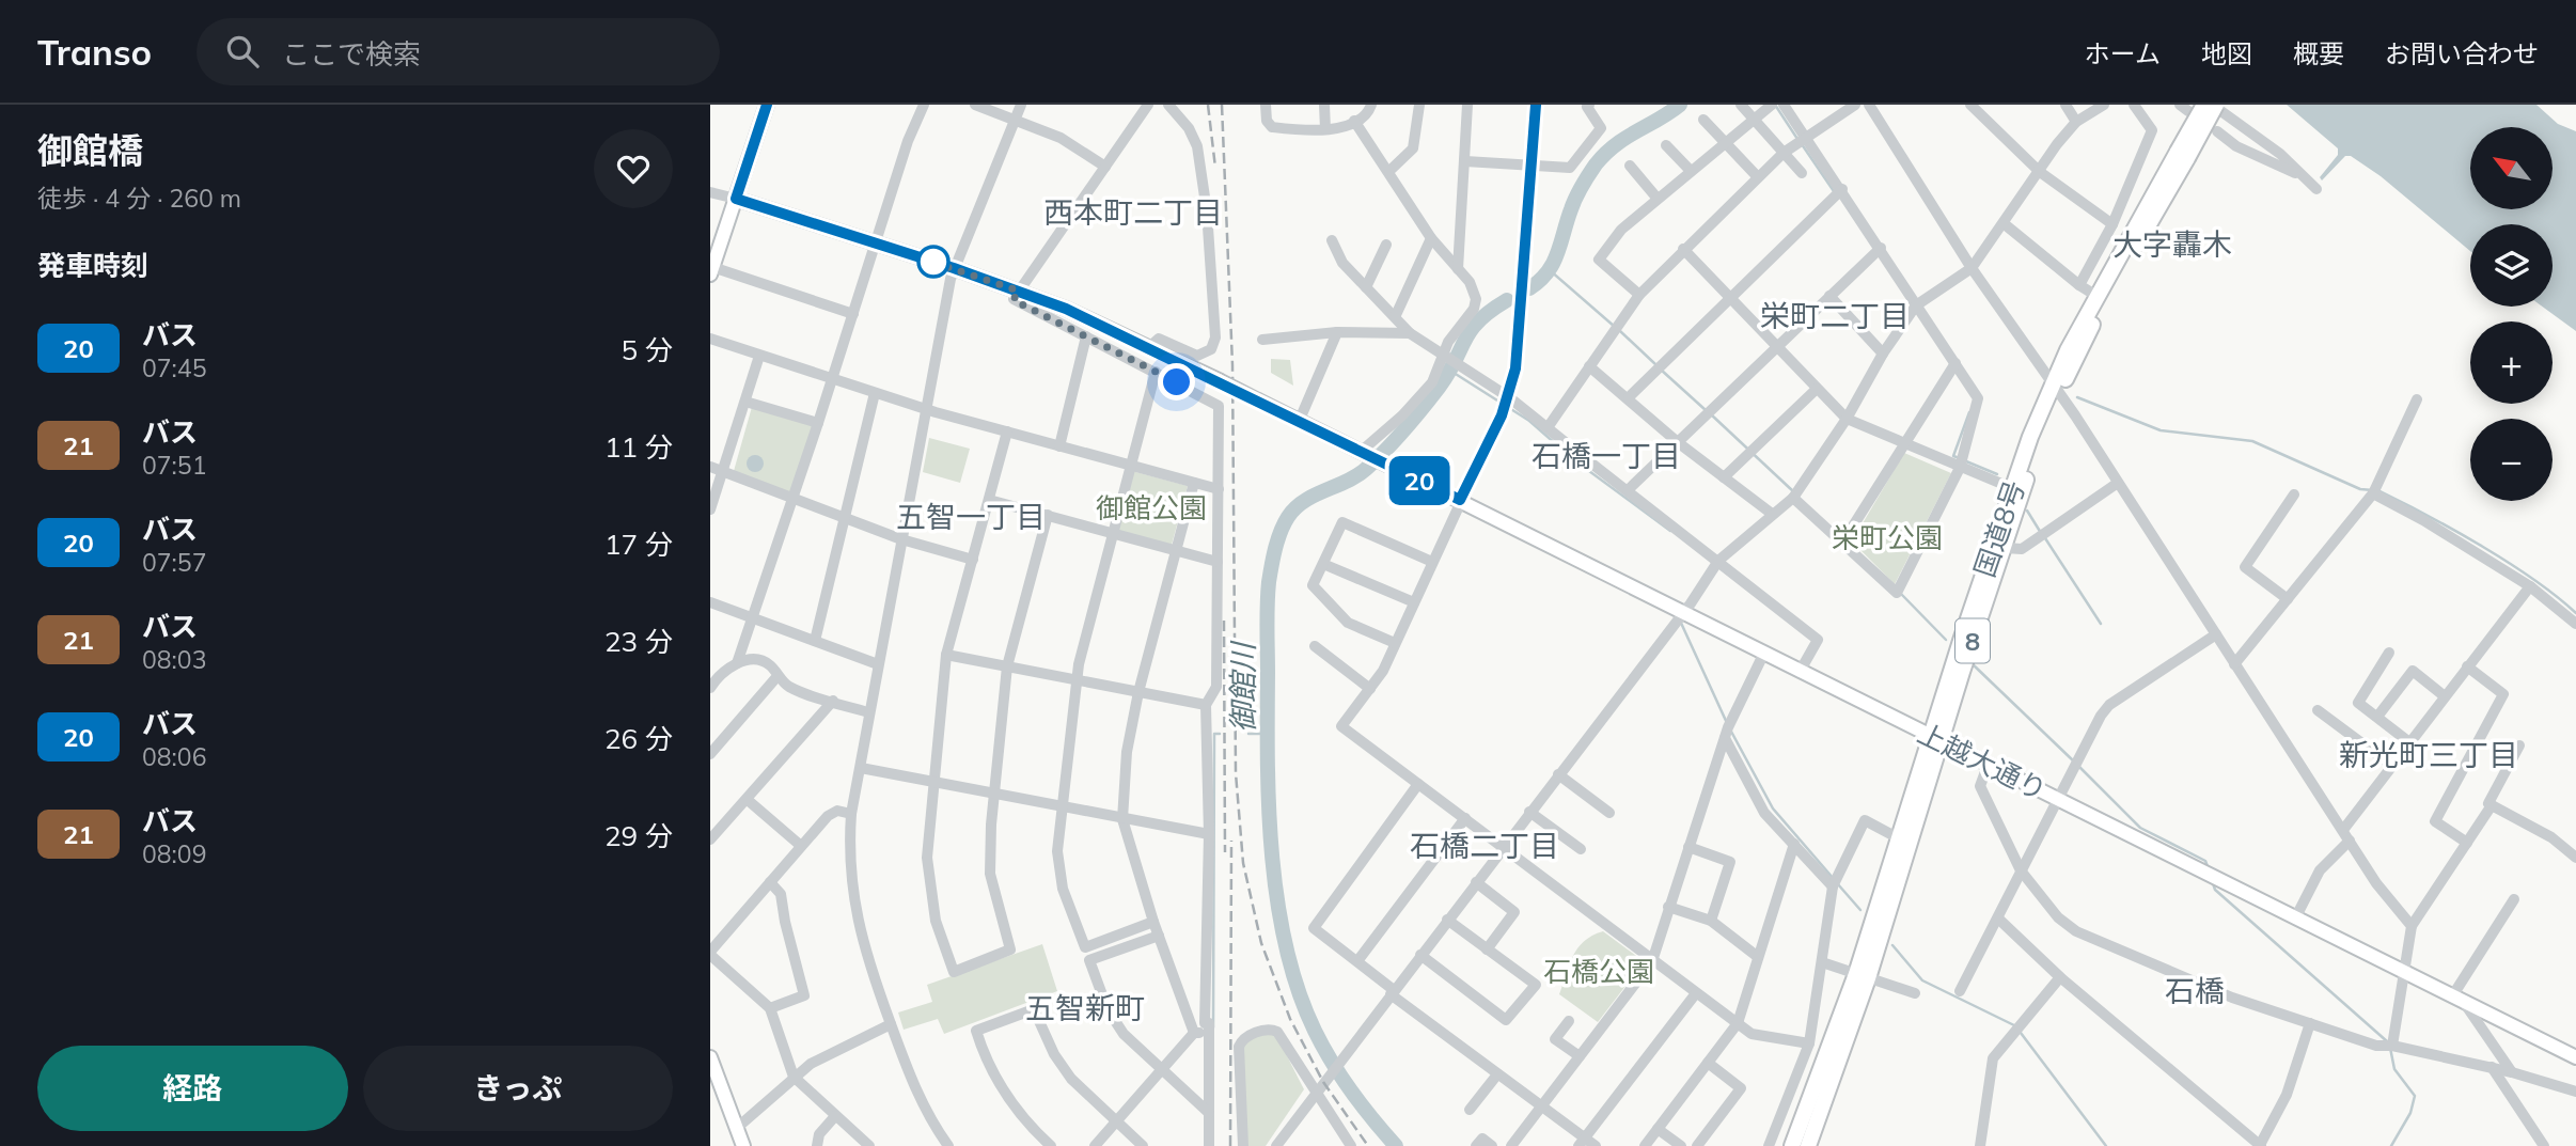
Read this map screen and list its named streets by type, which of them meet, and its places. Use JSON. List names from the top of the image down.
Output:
{
  "streets": {
    "highway": ["国道8号", "8"],
    "main road": ["上越大通り"]
  },
  "crossings": [
    ["国道8号", "上越大通り"]
  ],
  "districts": [
    "西本町二丁目",
    "大字轟木",
    "栄町二丁目",
    "石橋一丁目",
    "五智一丁目",
    "新光町三丁目",
    "石橋二丁目",
    "石橋",
    "五智新町"
  ],
  "water": ["御館川"],
  "parks": ["御館公園", "栄町公園", "石橋公園"],
  "lines": ["bus line 20"],
  "north": "top left",
  "page": {
    "header": "Transo",
    "search": "ここで検索",
    "nav": [
      "ホーム",
      "地図",
      "概要",
      "お問い合わせ"
    ],
    "heading": [
      ["御館橋", "徒歩 · 4 分 · 260 m"],
      "発車時刻"
    ],
    "on_map": "20",
    "map_buttons": ["+", "−"],
    "list": [
      {
        "mark": "20",
        "name": "バス",
        "note": "07:45",
        "value": "5 分"
      },
      {
        "mark": "21",
        "name": "バス",
        "note": "07:51",
        "value": "11 分"
      },
      {
        "mark": "20",
        "name": "バス",
        "note": "07:57",
        "value": "17 分"
      },
      {
        "mark": "21",
        "name": "バス",
        "note": "08:03",
        "value": "23 分"
      },
      {
        "mark": "20",
        "name": "バス",
        "note": "08:06",
        "value": "26 分"
      },
      {
        "mark": "21",
        "name": "バス",
        "note": "08:09",
        "value": "29 分"
      }
    ],
    "buttons": ["経路", "きっぷ"]
  }
}
